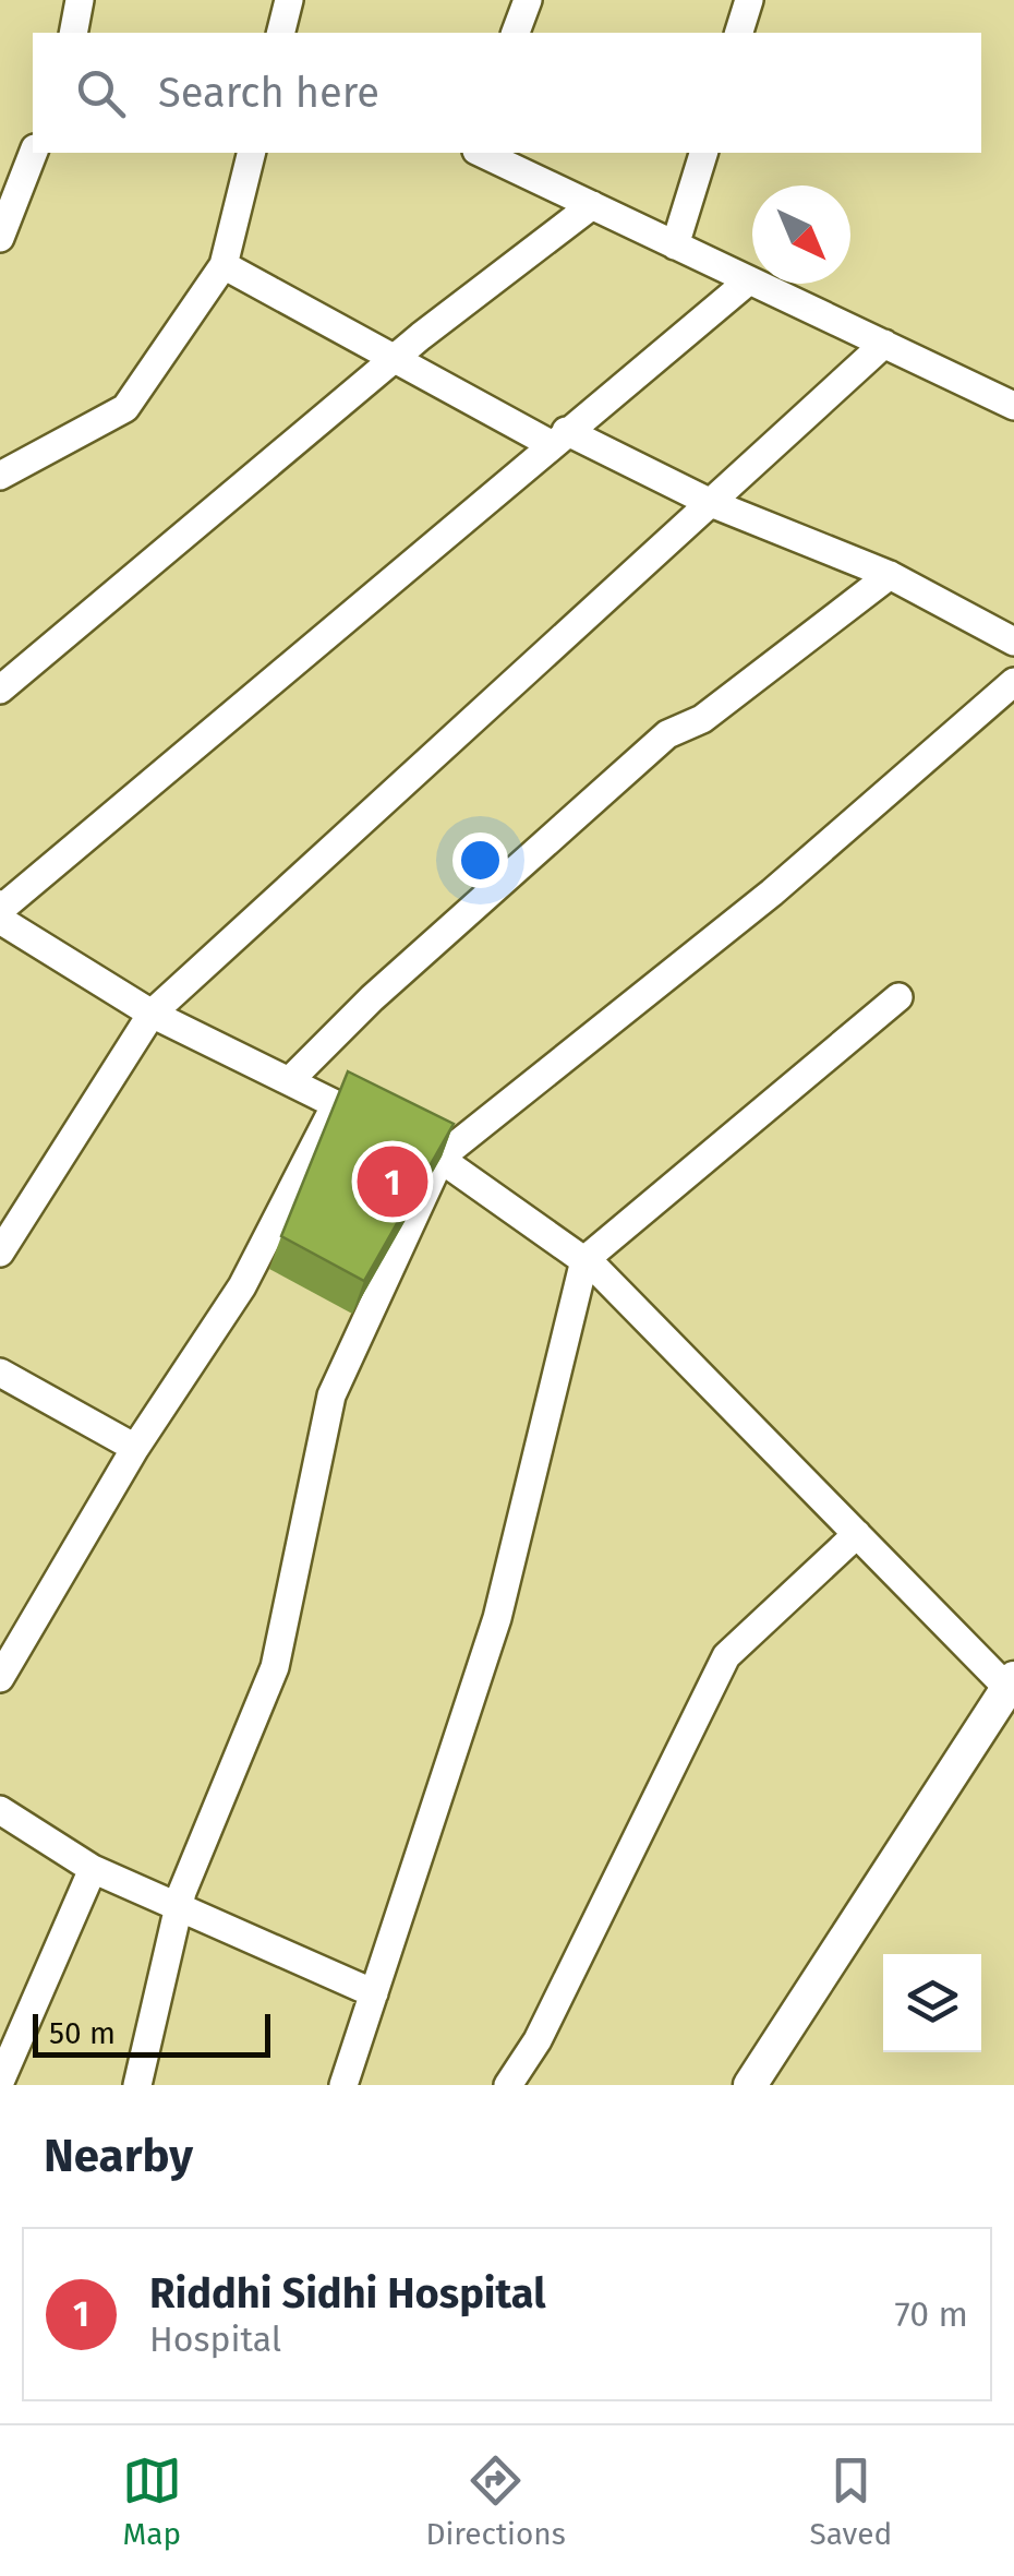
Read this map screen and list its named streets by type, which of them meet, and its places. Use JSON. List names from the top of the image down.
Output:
{
  "scale_bar": "50 m",
  "north": "bottom right",
  "page": {
    "search": "Search here",
    "pins": "1",
    "scale": "50 m",
    "heading": "Nearby",
    "list": [
      {
        "mark": "1",
        "name": "Riddhi Sidhi Hospital",
        "note": "Hospital",
        "value": "70 m"
      }
    ],
    "nav": ["Map", "Directions", "Saved"]
  }
}
